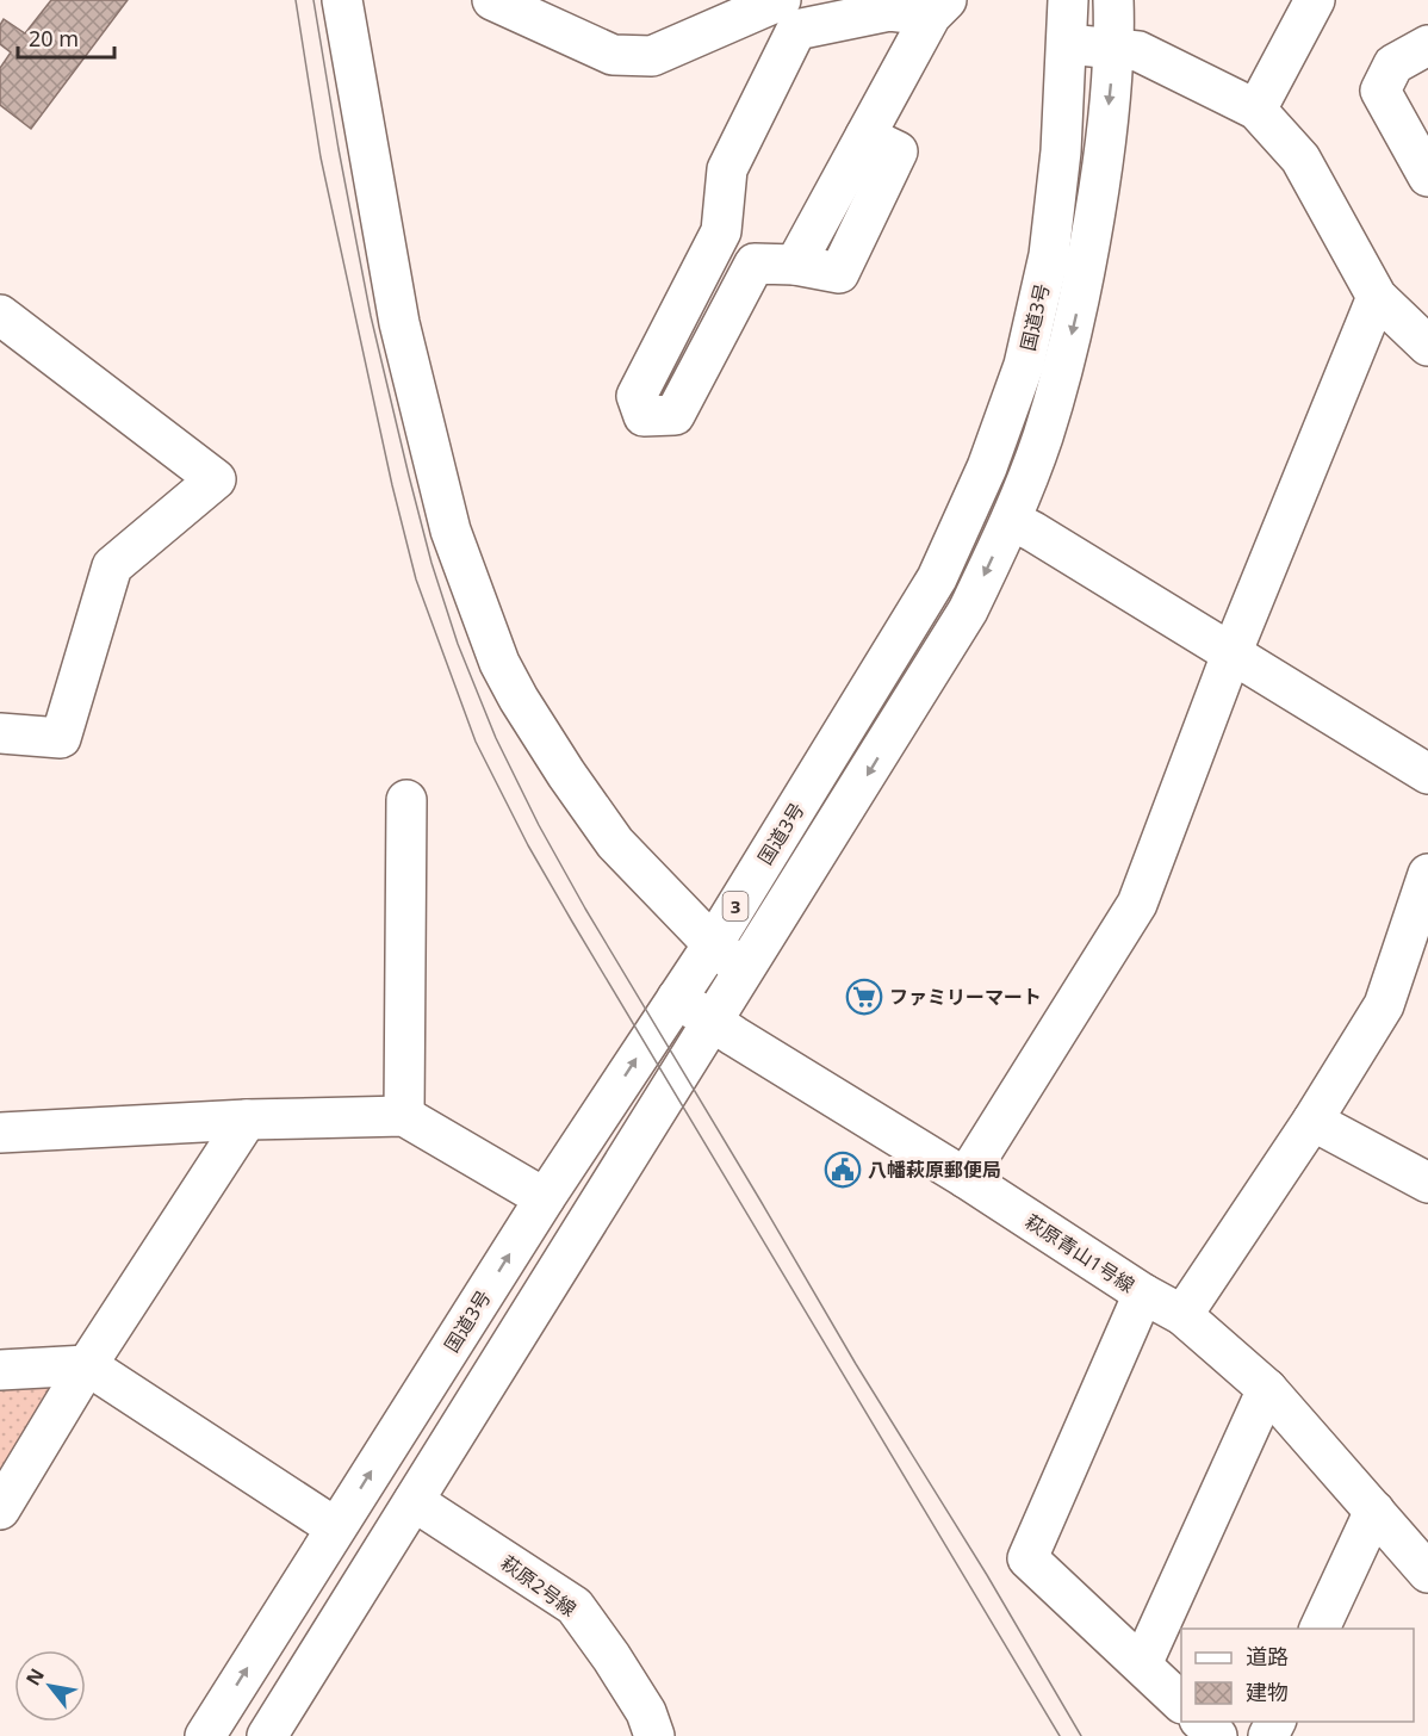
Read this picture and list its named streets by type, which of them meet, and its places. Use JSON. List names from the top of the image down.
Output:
{
  "streets": {
    "main road": [
      "国道3号",
      "3",
      "萩原青山1号線",
      "萩原2号線"
    ]
  },
  "crossings": [
    ["国道3号", "萩原青山1号線"],
    ["国道3号", "萩原2号線"]
  ],
  "places": {
    "supermarket": ["ファミリーマート"],
    "public building": ["八幡萩原郵便局"]
  },
  "legend": ["道路", "建物"],
  "scale_bar": "20 m",
  "north": "top left"
}
